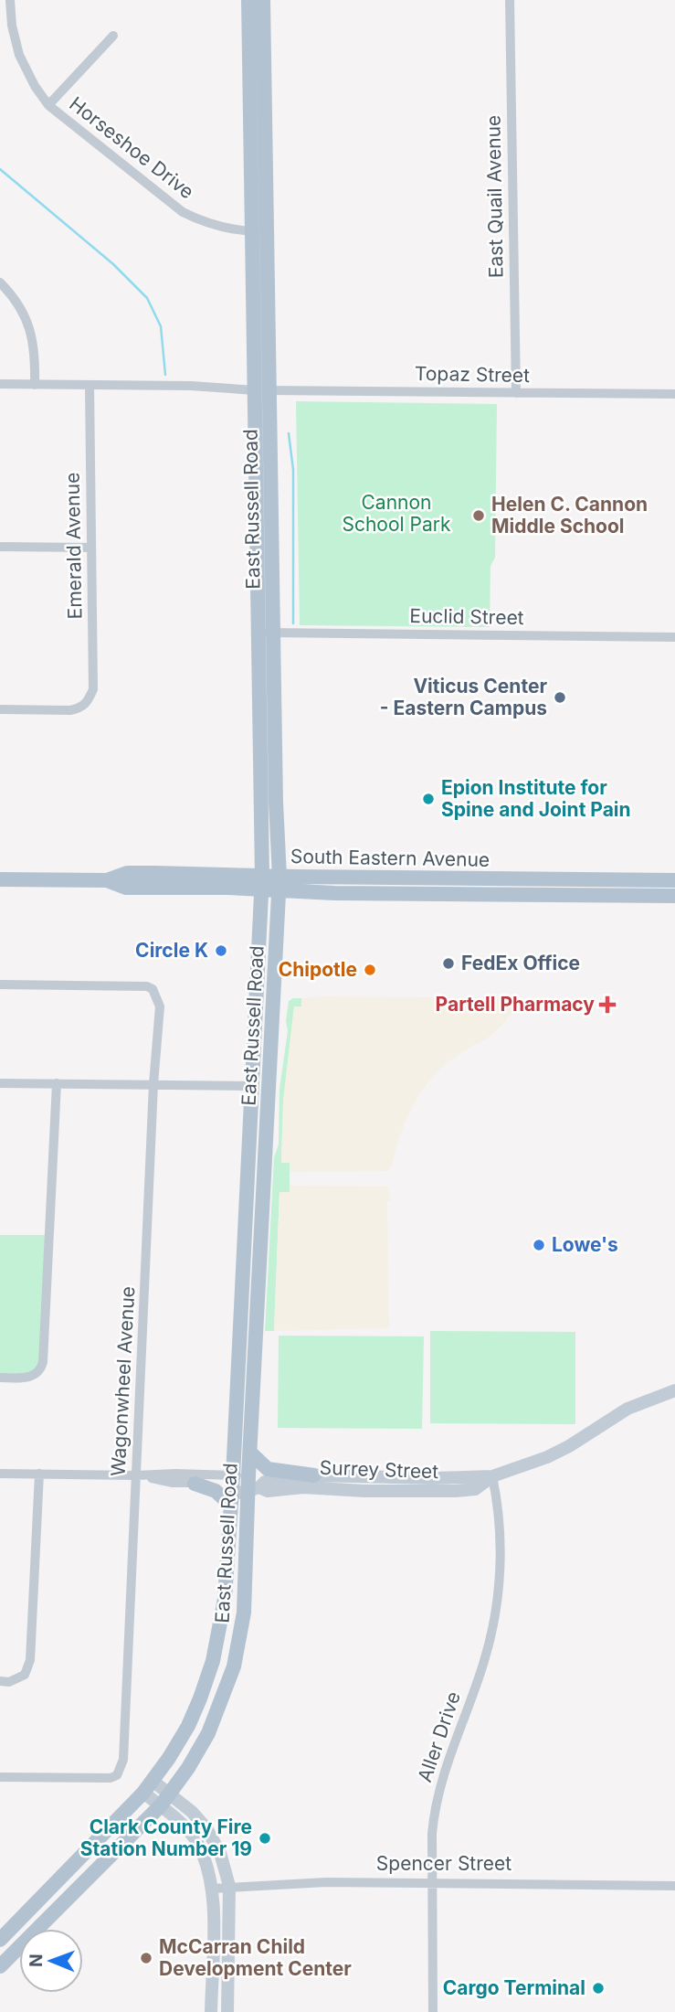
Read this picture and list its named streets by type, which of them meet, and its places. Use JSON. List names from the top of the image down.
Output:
{
  "streets": {
    "main road": ["East Russell Road", "South Eastern Avenue"],
    "street": [
      "Horseshoe Drive",
      "East Quail Avenue",
      "Topaz Street",
      "Emerald Avenue",
      "Euclid Street",
      "Wagonwheel Avenue",
      "Surrey Street",
      "Aller Drive",
      "Spencer Street"
    ]
  },
  "crossings": [
    ["Horseshoe Drive", "East Russell Road"],
    ["East Quail Avenue", "Topaz Street"],
    ["Topaz Street", "East Russell Road"],
    ["Topaz Street", "Emerald Avenue"],
    ["East Russell Road", "Euclid Street"],
    ["East Russell Road", "South Eastern Avenue"],
    ["East Russell Road", "Surrey Street"],
    ["Wagonwheel Avenue", "Surrey Street"],
    ["Surrey Street", "Aller Drive"],
    ["Aller Drive", "Spencer Street"]
  ],
  "parks": ["Cannon School Park"],
  "places": {
    "other": [
      "Helen C. Cannon Middle School",
      "Viticus Center - Eastern Campus",
      "Epion Institute for Spine and Joint Pain",
      "Circle K",
      "FedEx Office",
      "Chipotle",
      "Lowe's",
      "Clark County Fire Station Number 19",
      "McCarran Child Development Center",
      "Cargo Terminal"
    ],
    "health": ["Partell Pharmacy"]
  },
  "north": "left"
}
